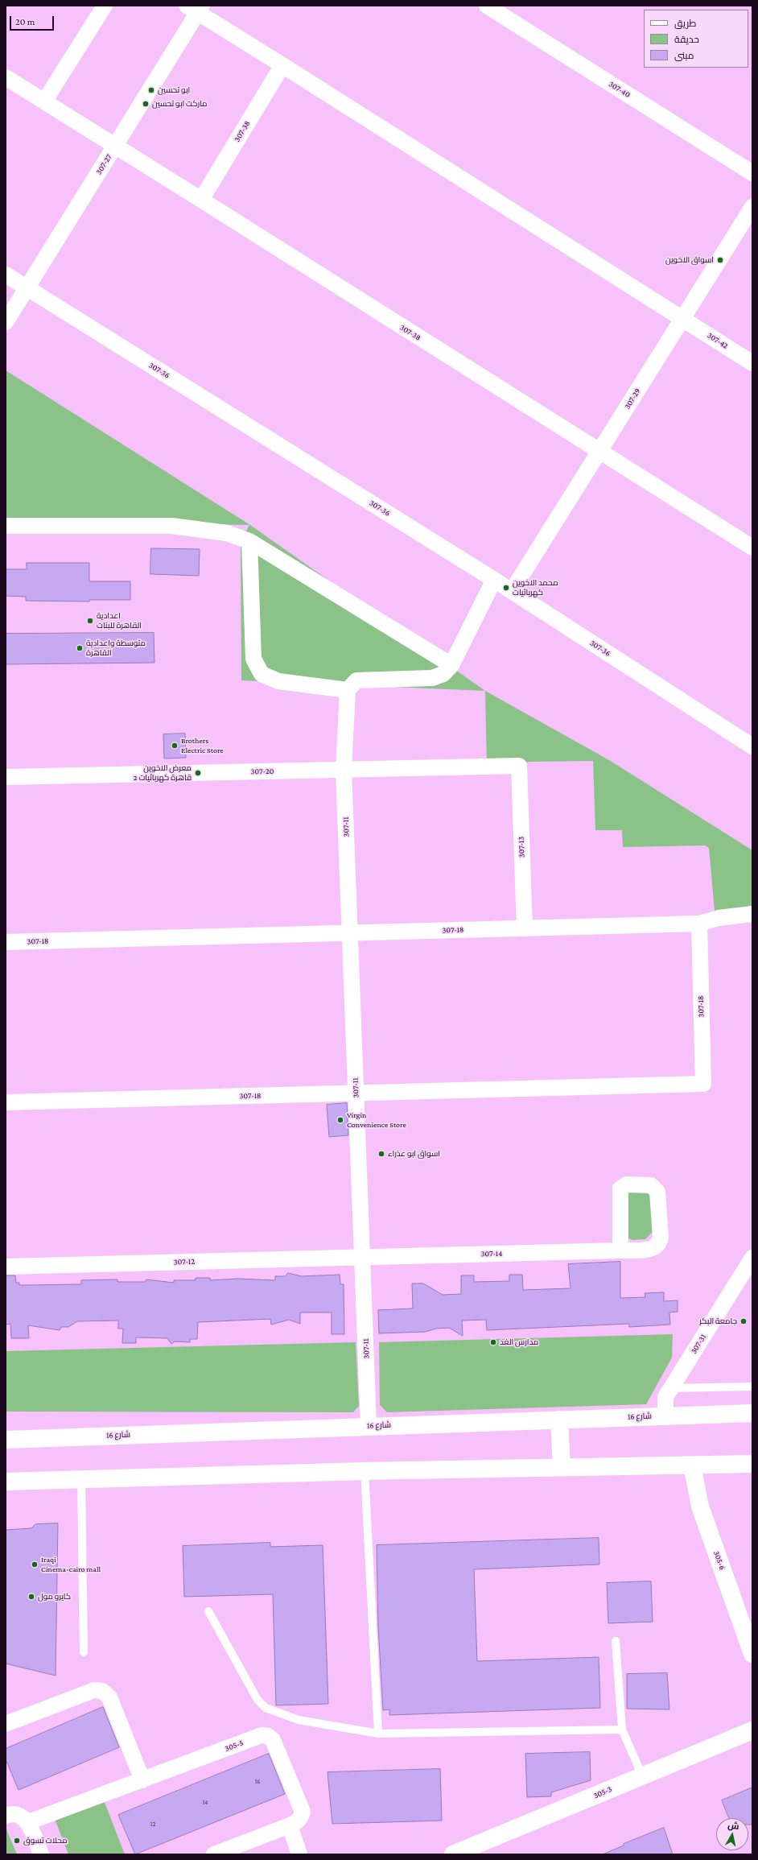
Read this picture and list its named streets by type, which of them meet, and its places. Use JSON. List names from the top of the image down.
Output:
{
  "streets": {
    "main road": ["شارع 16", "305-6", "305-3"],
    "street": [
      "307-40",
      "307-38",
      "307-27",
      "307-42",
      "307-36",
      "307-29",
      "307-20",
      "307-11",
      "307-13",
      "307-18",
      "307-14",
      "307-12",
      "307-31",
      "305-5"
    ]
  },
  "crossings": [
    ["307-38", "307-29"],
    ["307-27", "307-36"],
    ["307-42", "307-29"],
    ["307-36", "307-29"],
    ["307-20", "307-11"],
    ["307-20", "307-13"],
    ["307-11", "307-18"],
    ["307-11", "307-14"],
    ["307-11", "307-12"],
    ["307-11", "شارع 16"],
    ["307-13", "307-18"],
    ["307-14", "307-12"],
    ["307-31", "شارع 16"]
  ],
  "places": [
    "ابو تحسين",
    "ماركت ابو تحسين",
    "اسواق الاخوين",
    "محمد الاخوين كهربائيات",
    "اعدادية القاهرة للبنات",
    "متوسطة واعدادية القاهرة",
    "Brothers Electric Store",
    "معرض الاخوين قاهرة كهربائيات 2",
    "Virgin Convenience Store",
    "اسواق ابو عذراء",
    "جامعة البكر",
    "مدارس الغد",
    "Iraqi Cinema-cairo mall",
    "كايرو مول",
    "محلات تسوق"
  ],
  "house_numbers": ["16", "14", "12"],
  "legend": ["طريق", "حديقة", "مبنى"],
  "scale_bar": "20 m",
  "north": "top"
}
